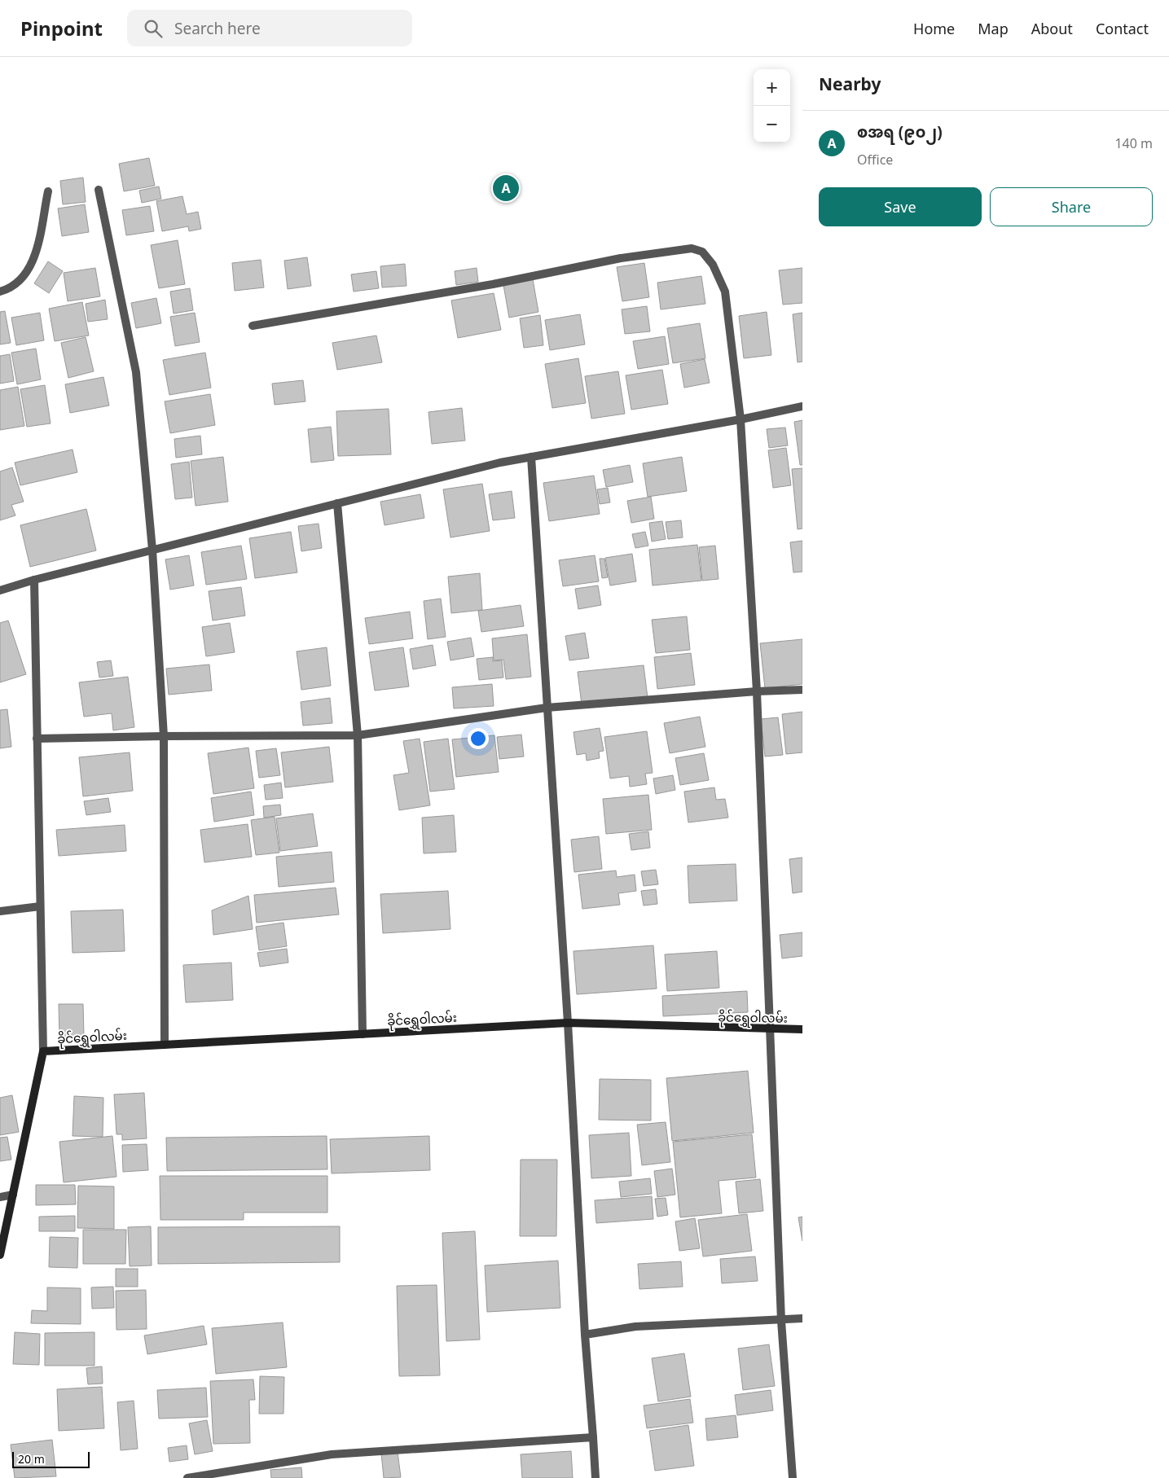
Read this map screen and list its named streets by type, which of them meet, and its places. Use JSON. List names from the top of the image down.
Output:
{
  "streets": {
    "street": ["ခိုင်ရွှေဝါလမ်း"]
  },
  "scale_bar": "20 m",
  "page": {
    "header": "Pinpoint",
    "search": "Search here",
    "nav": [
      "Home",
      "Map",
      "About",
      "Contact"
    ],
    "heading": "Nearby",
    "map_buttons": ["+", "−"],
    "list": [
      {
        "mark": "A",
        "name": "စအရ (၉၀၂)",
        "note": "Office",
        "value": "140 m"
      }
    ],
    "pins": "A",
    "buttons": ["Save", "Share"],
    "scale": "20 m"
  }
}
